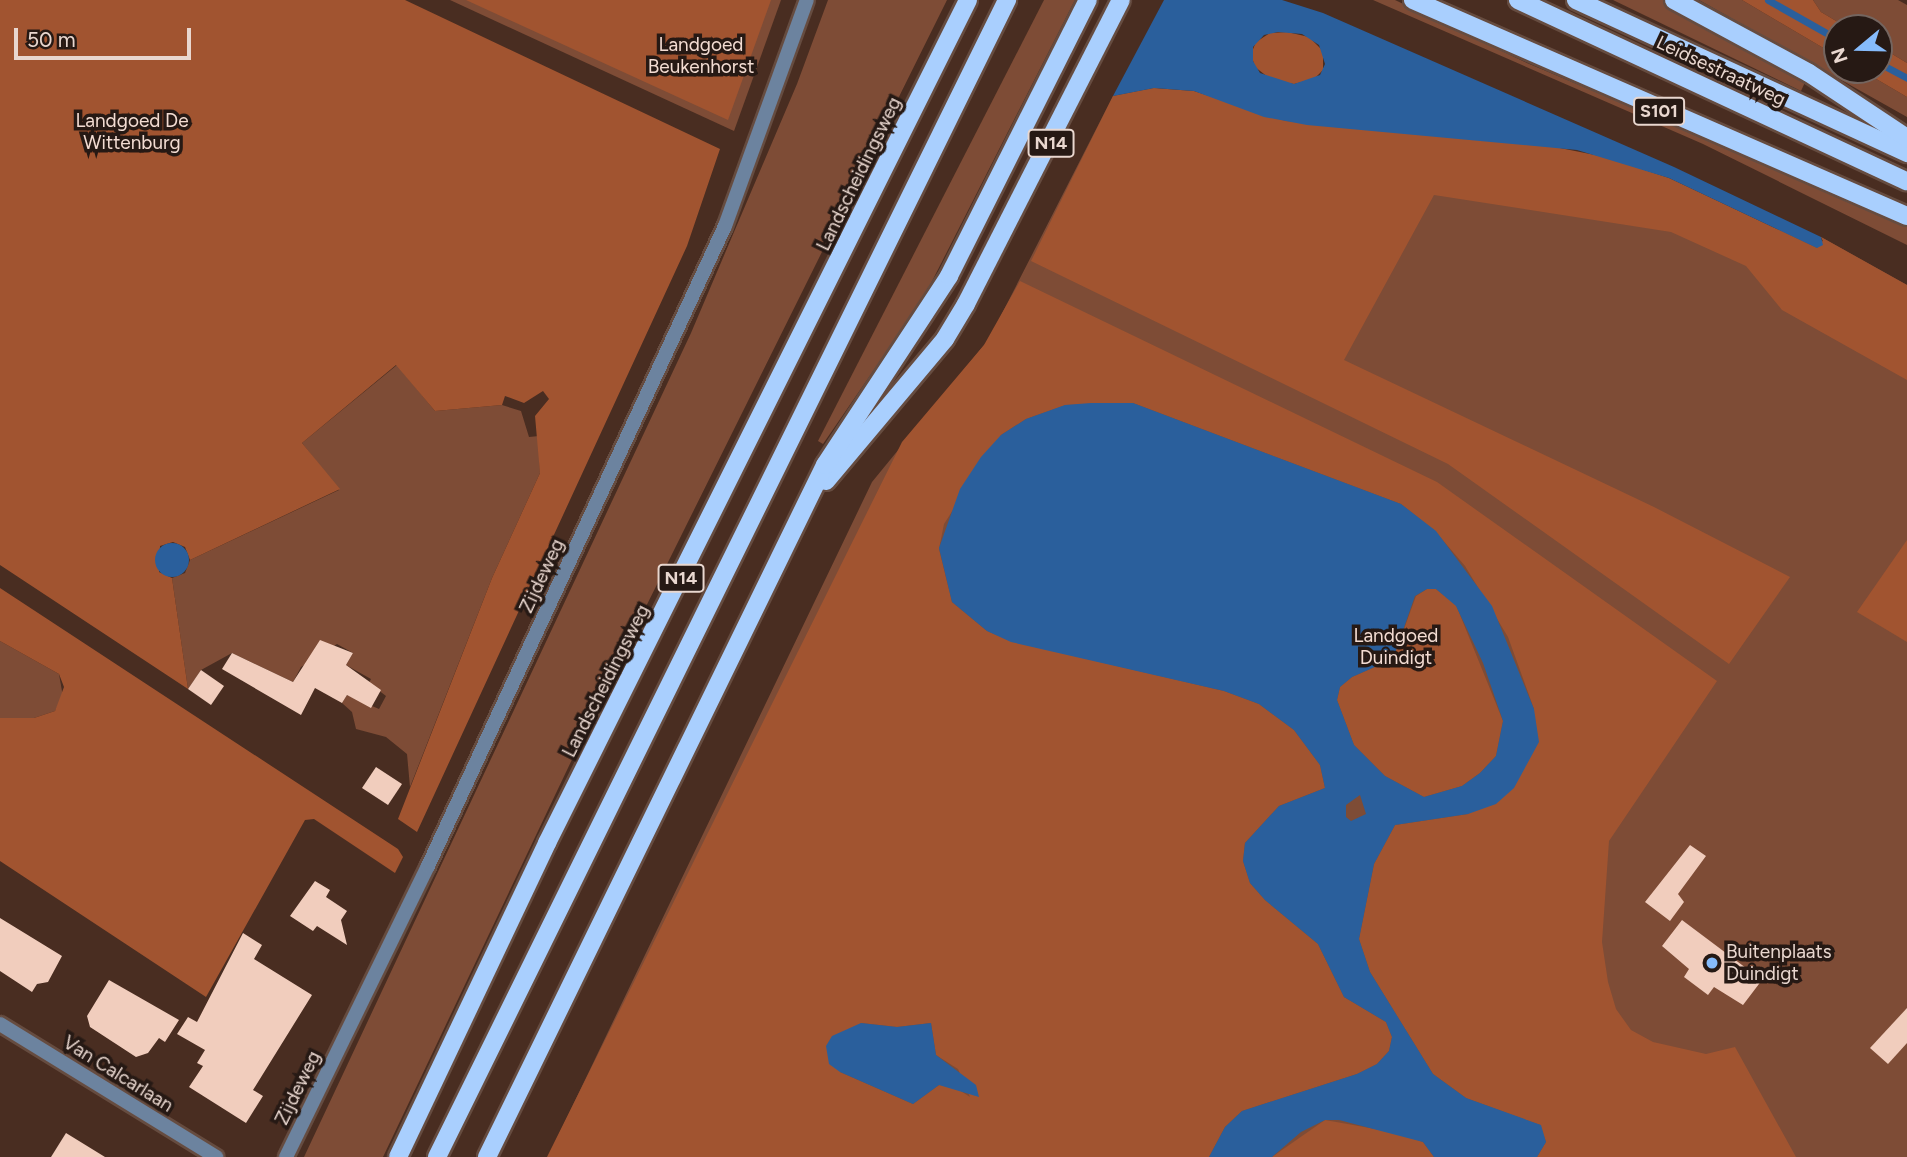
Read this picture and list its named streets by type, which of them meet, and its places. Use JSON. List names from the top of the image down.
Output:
{
  "streets": {
    "main road": [
      "Leidsestraatweg",
      "S101",
      "N14",
      "Landscheidingsweg"
    ],
    "street": ["Zijdeweg", "Van Calcarlaan"]
  },
  "parks": ["Landgoed Beukenhorst", "Landgoed De Wittenburg", "Landgoed Duindigt"],
  "places": ["Buitenplaats Duindigt"],
  "scale_bar": "50 m",
  "north": "left"
}
